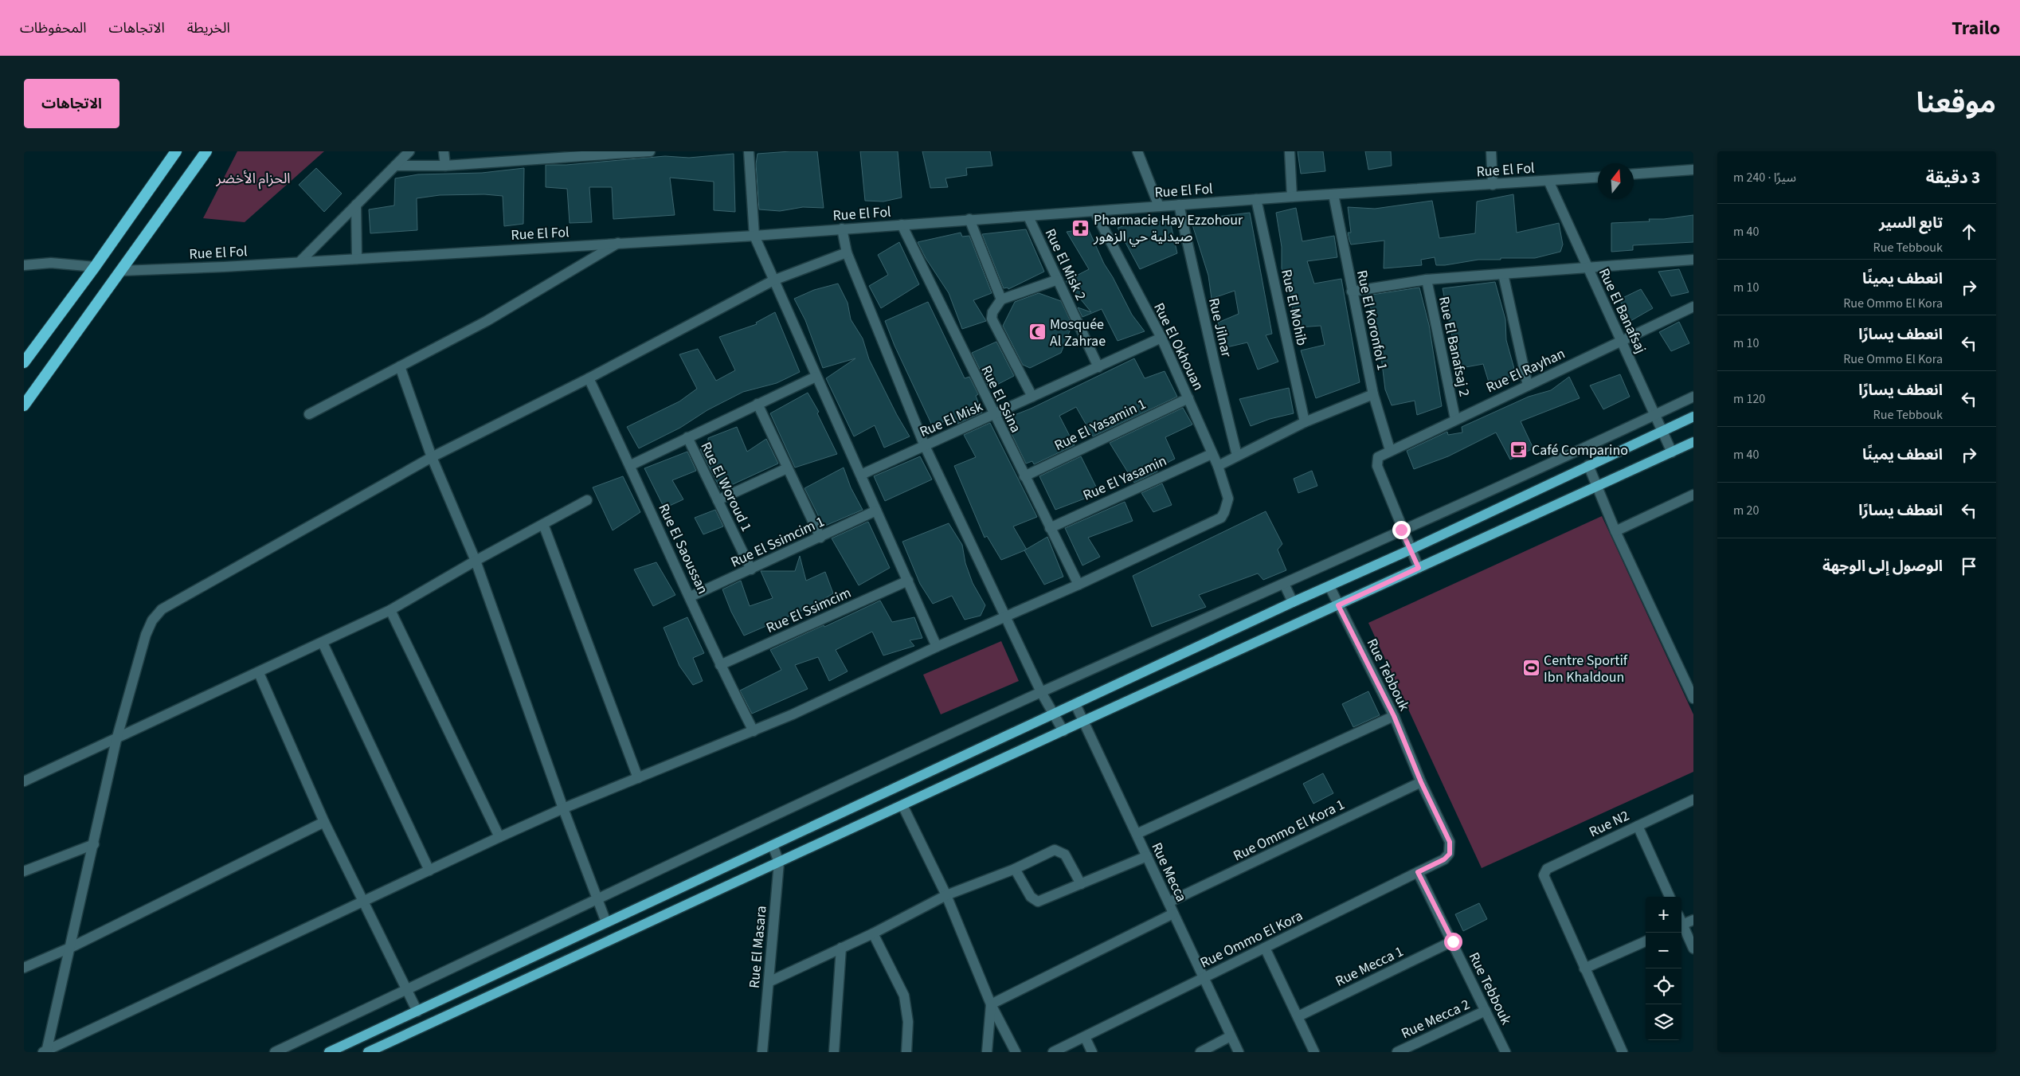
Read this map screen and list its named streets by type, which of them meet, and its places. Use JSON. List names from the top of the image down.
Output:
{
  "streets": {
    "street": [
      "Rue El Fol",
      "Rue El Misk 2",
      "Rue El Mohib",
      "Rue El Banafsaj",
      "Rue El Koronfol 1",
      "Rue Jilnar",
      "Rue El Okhouan",
      "Rue El Banafsaj 2",
      "Rue El Rayhan",
      "Rue El Ssina",
      "Rue El Misk",
      "Rue El Yasamin 1",
      "Rue El Yasamin",
      "Rue El Woroud 1",
      "Rue El Ssimcim 1",
      "Rue El Saoussan",
      "Rue El Ssimcim",
      "Rue Tebbouk",
      "Rue N2",
      "Rue Ommo El Kora 1",
      "Rue Mecca",
      "Rue Ommo El Kora",
      "Rue El Masara",
      "Rue Mecca 1",
      "Rue Mecca 2"
    ]
  },
  "crossings": [
    ["Rue El Fol", "Rue El Misk 2"],
    ["Rue El Fol", "Rue El Mohib"],
    ["Rue El Fol", "Rue El Banafsaj"],
    ["Rue El Fol", "Rue El Koronfol 1"],
    ["Rue El Fol", "Rue Jilnar"],
    ["Rue El Fol", "Rue El Okhouan"],
    ["Rue El Fol", "Rue El Ssina"],
    ["Rue El Misk 2", "Rue El Misk"],
    ["Rue El Banafsaj", "Rue El Rayhan"],
    ["Rue El Koronfol 1", "Rue El Rayhan"],
    ["Rue El Okhouan", "Rue El Ssina"],
    ["Rue El Okhouan", "Rue El Misk"],
    ["Rue El Okhouan", "Rue El Yasamin 1"],
    ["Rue El Okhouan", "Rue El Yasamin"],
    ["Rue El Banafsaj 2", "Rue El Rayhan"],
    ["Rue El Ssina", "Rue El Misk"],
    ["Rue El Ssina", "Rue El Yasamin 1"],
    ["Rue El Ssina", "Rue El Yasamin"],
    ["Rue El Woroud 1", "Rue El Ssimcim 1"],
    ["Rue El Ssimcim 1", "Rue El Saoussan"],
    ["Rue El Saoussan", "Rue El Ssimcim"],
    ["Rue Tebbouk", "Rue Ommo El Kora 1"],
    ["Rue Tebbouk", "Rue Ommo El Kora"],
    ["Rue Tebbouk", "Rue Mecca 1"],
    ["Rue Tebbouk", "Rue Mecca 2"],
    ["Rue Ommo El Kora 1", "Rue Mecca"],
    ["Rue Mecca", "Rue Ommo El Kora"]
  ],
  "parks": ["الحزام الأخضر"],
  "places": {
    "pharmacy": ["Pharmacie Hay Ezzohour صيدلية حي الزهور"],
    "mosque": ["Mosquée Al Zahrae"],
    "cafe": ["Café Comparino"],
    "sports": ["Centre Sportif Ibn Khaldoun"]
  },
  "north": "top",
  "page": {
    "header": "Trailo",
    "nav": ["الخريطة", "الاتجاهات", "المحفوظات"],
    "title": "موقعنا",
    "buttons": "الاتجاهات",
    "heading": ["3 دقيقة", "سيرًا · 240 m"],
    "list": [
      ["تابع السير", "Rue Tebbouk", "40 m"],
      ["انعطف يمينًا", "Rue Ommo El Kora", "10 m"],
      ["انعطف يسارًا", "Rue Ommo El Kora", "10 m"],
      ["انعطف يسارًا", "Rue Tebbouk", "120 m"],
      ["انعطف يمينًا", "40 m"],
      ["انعطف يسارًا", "20 m"],
      "الوصول إلى الوجهة"
    ],
    "map_buttons": ["+", "−"]
  }
}
